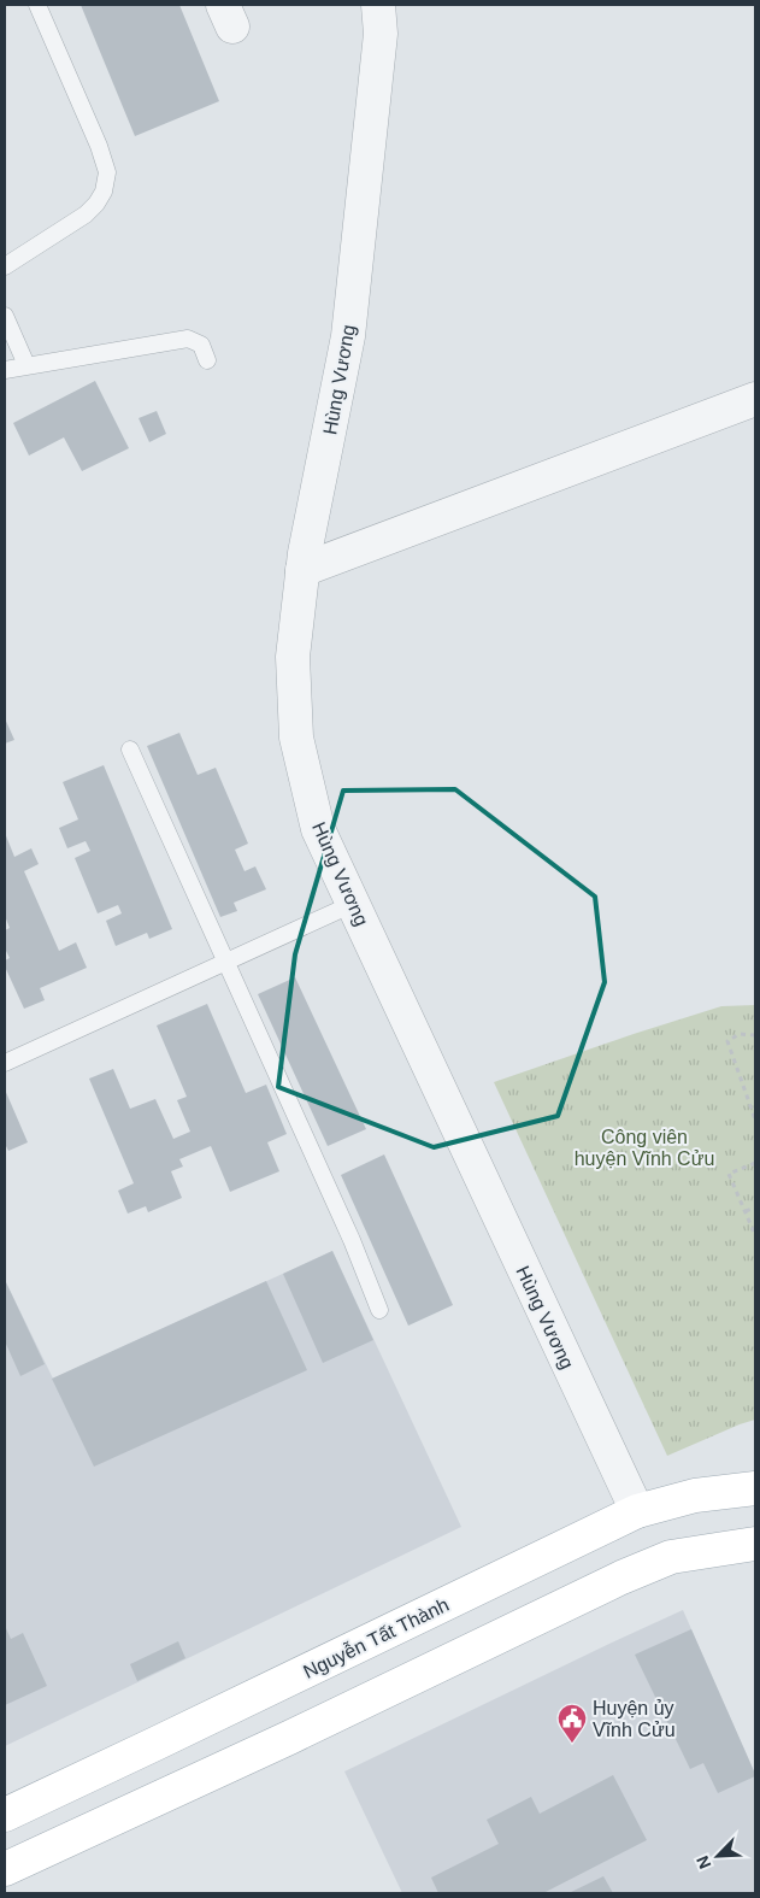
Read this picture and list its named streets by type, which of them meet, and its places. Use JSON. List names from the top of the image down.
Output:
{
  "streets": {
    "main road": ["Nguyễn Tất Thành"],
    "street": ["Hùng Vương"]
  },
  "crossings": [
    ["Hùng Vương", "Nguyễn Tất Thành"]
  ],
  "parks": ["Công viên huyện Vĩnh Cửu"],
  "places": {
    "public building": ["Huyện ủy Vĩnh Cửu"]
  },
  "north": "bottom left"
}
